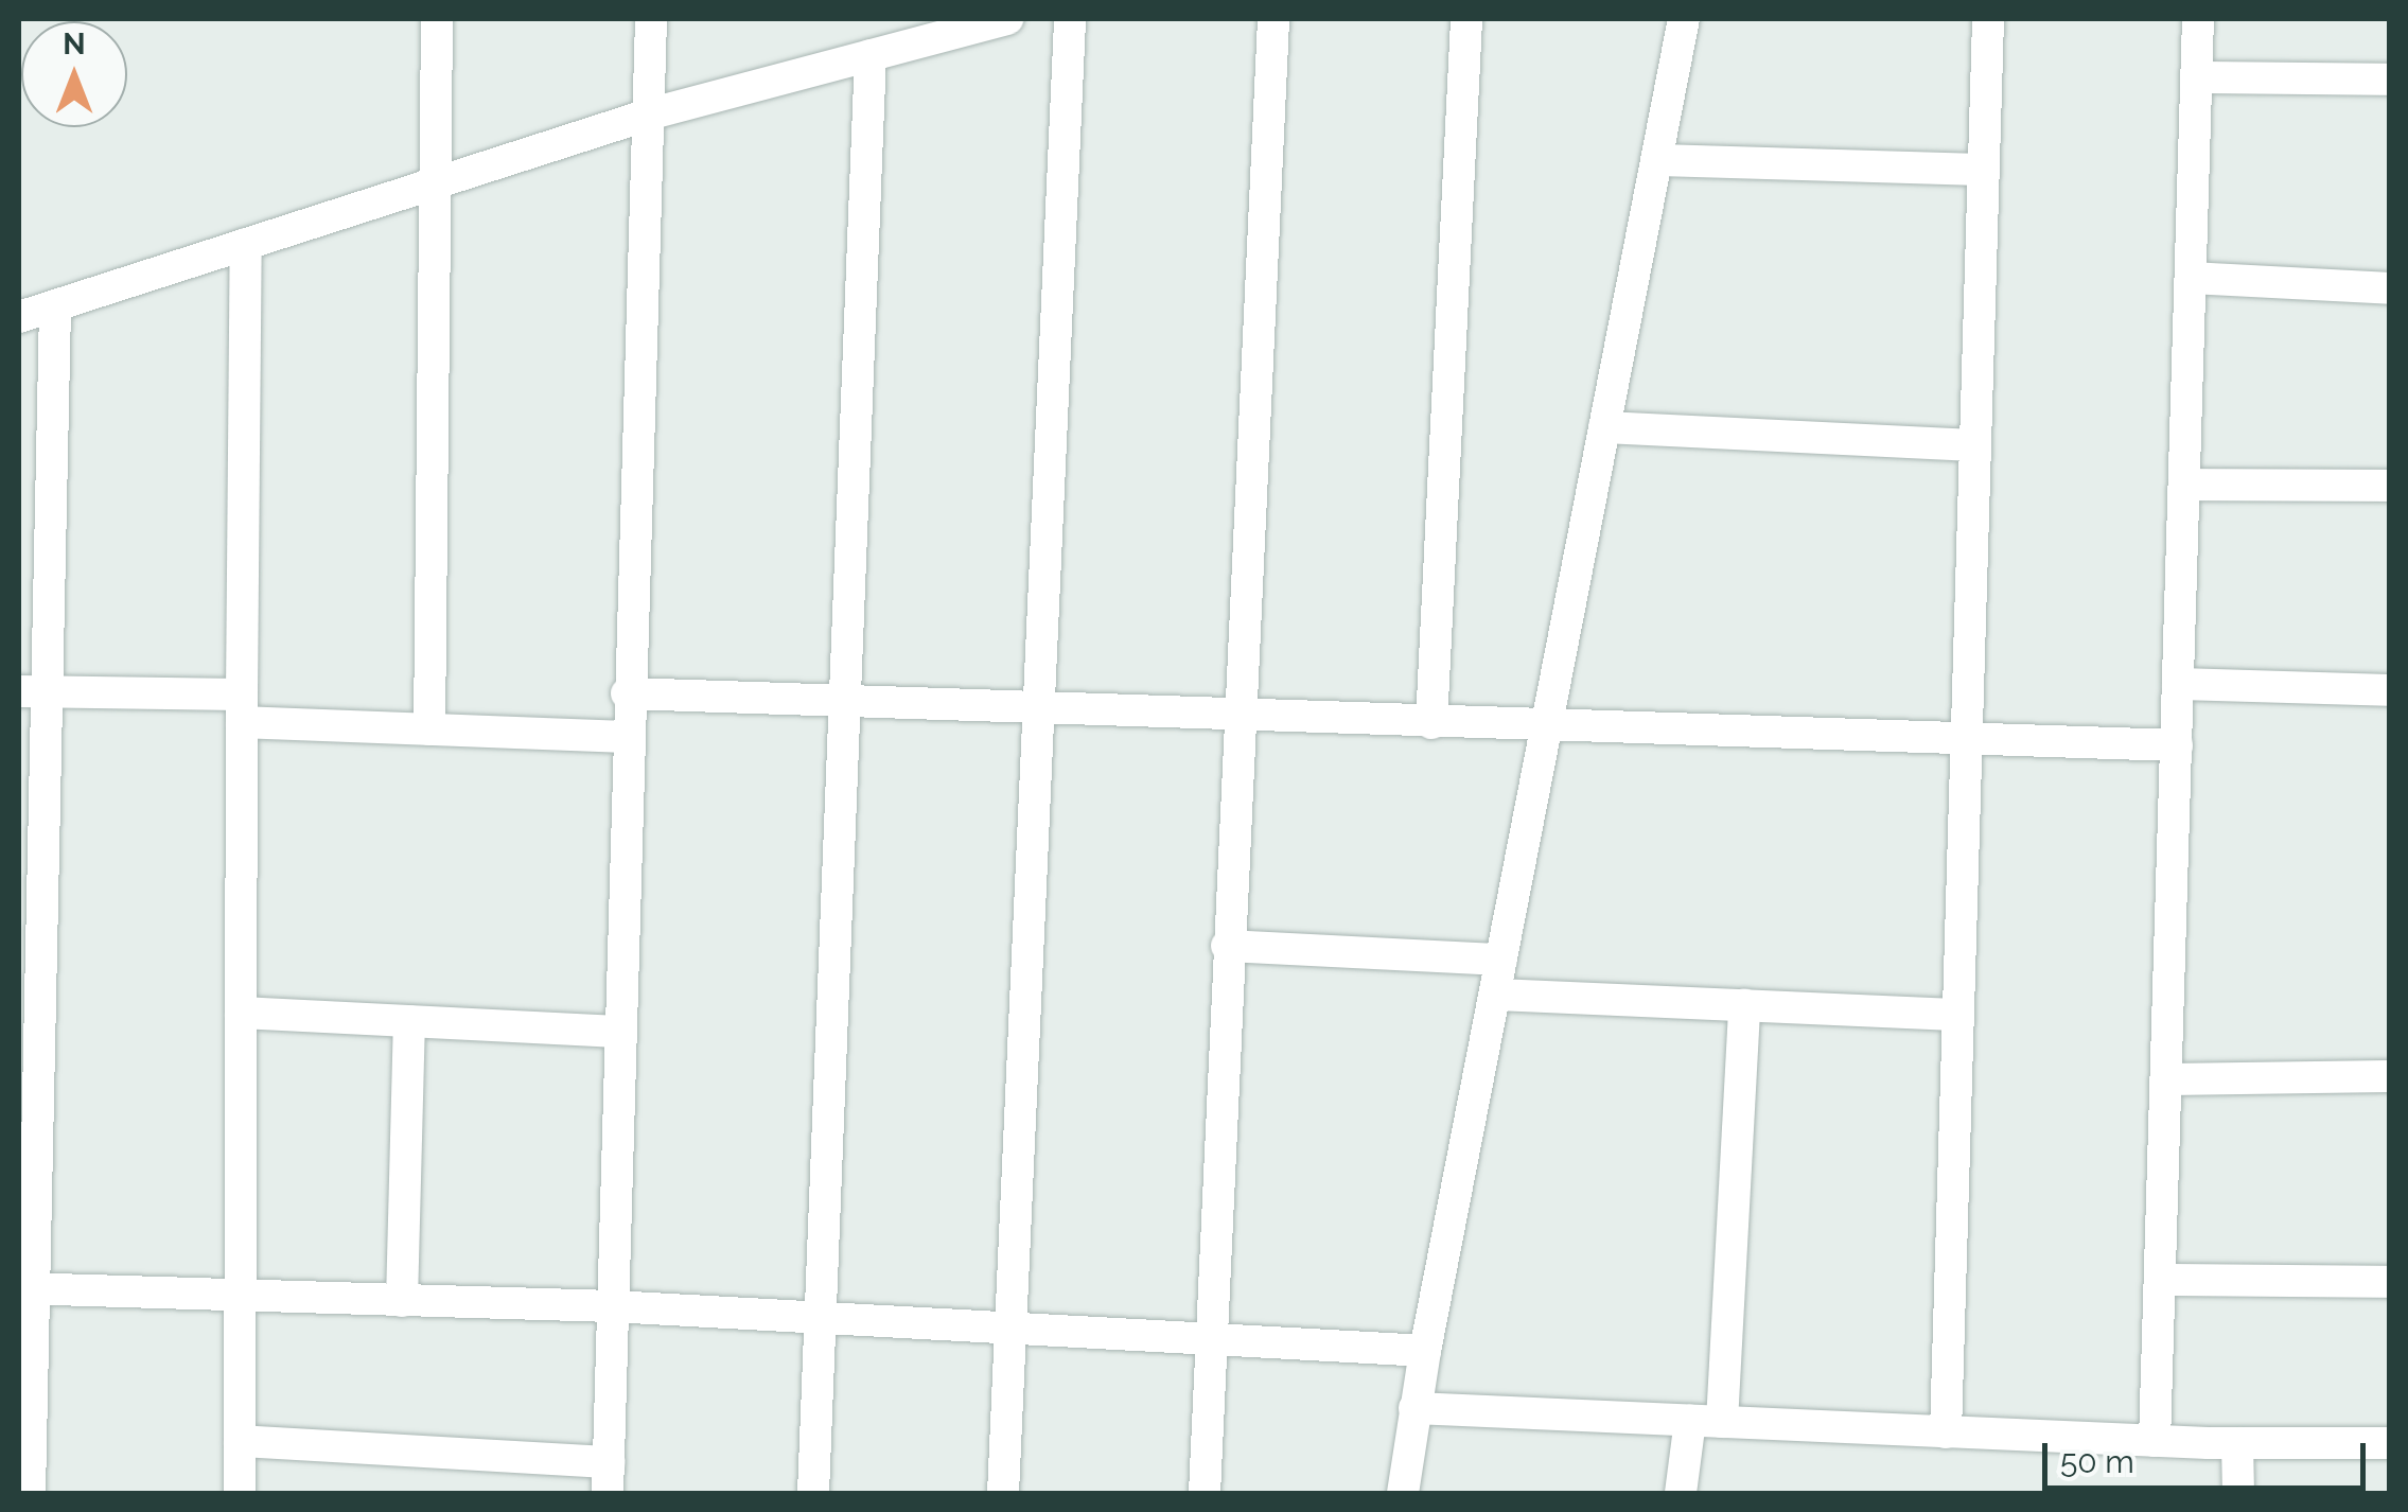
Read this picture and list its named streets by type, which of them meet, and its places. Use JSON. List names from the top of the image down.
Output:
{
  "scale_bar": "50 m",
  "north": "top"
}
